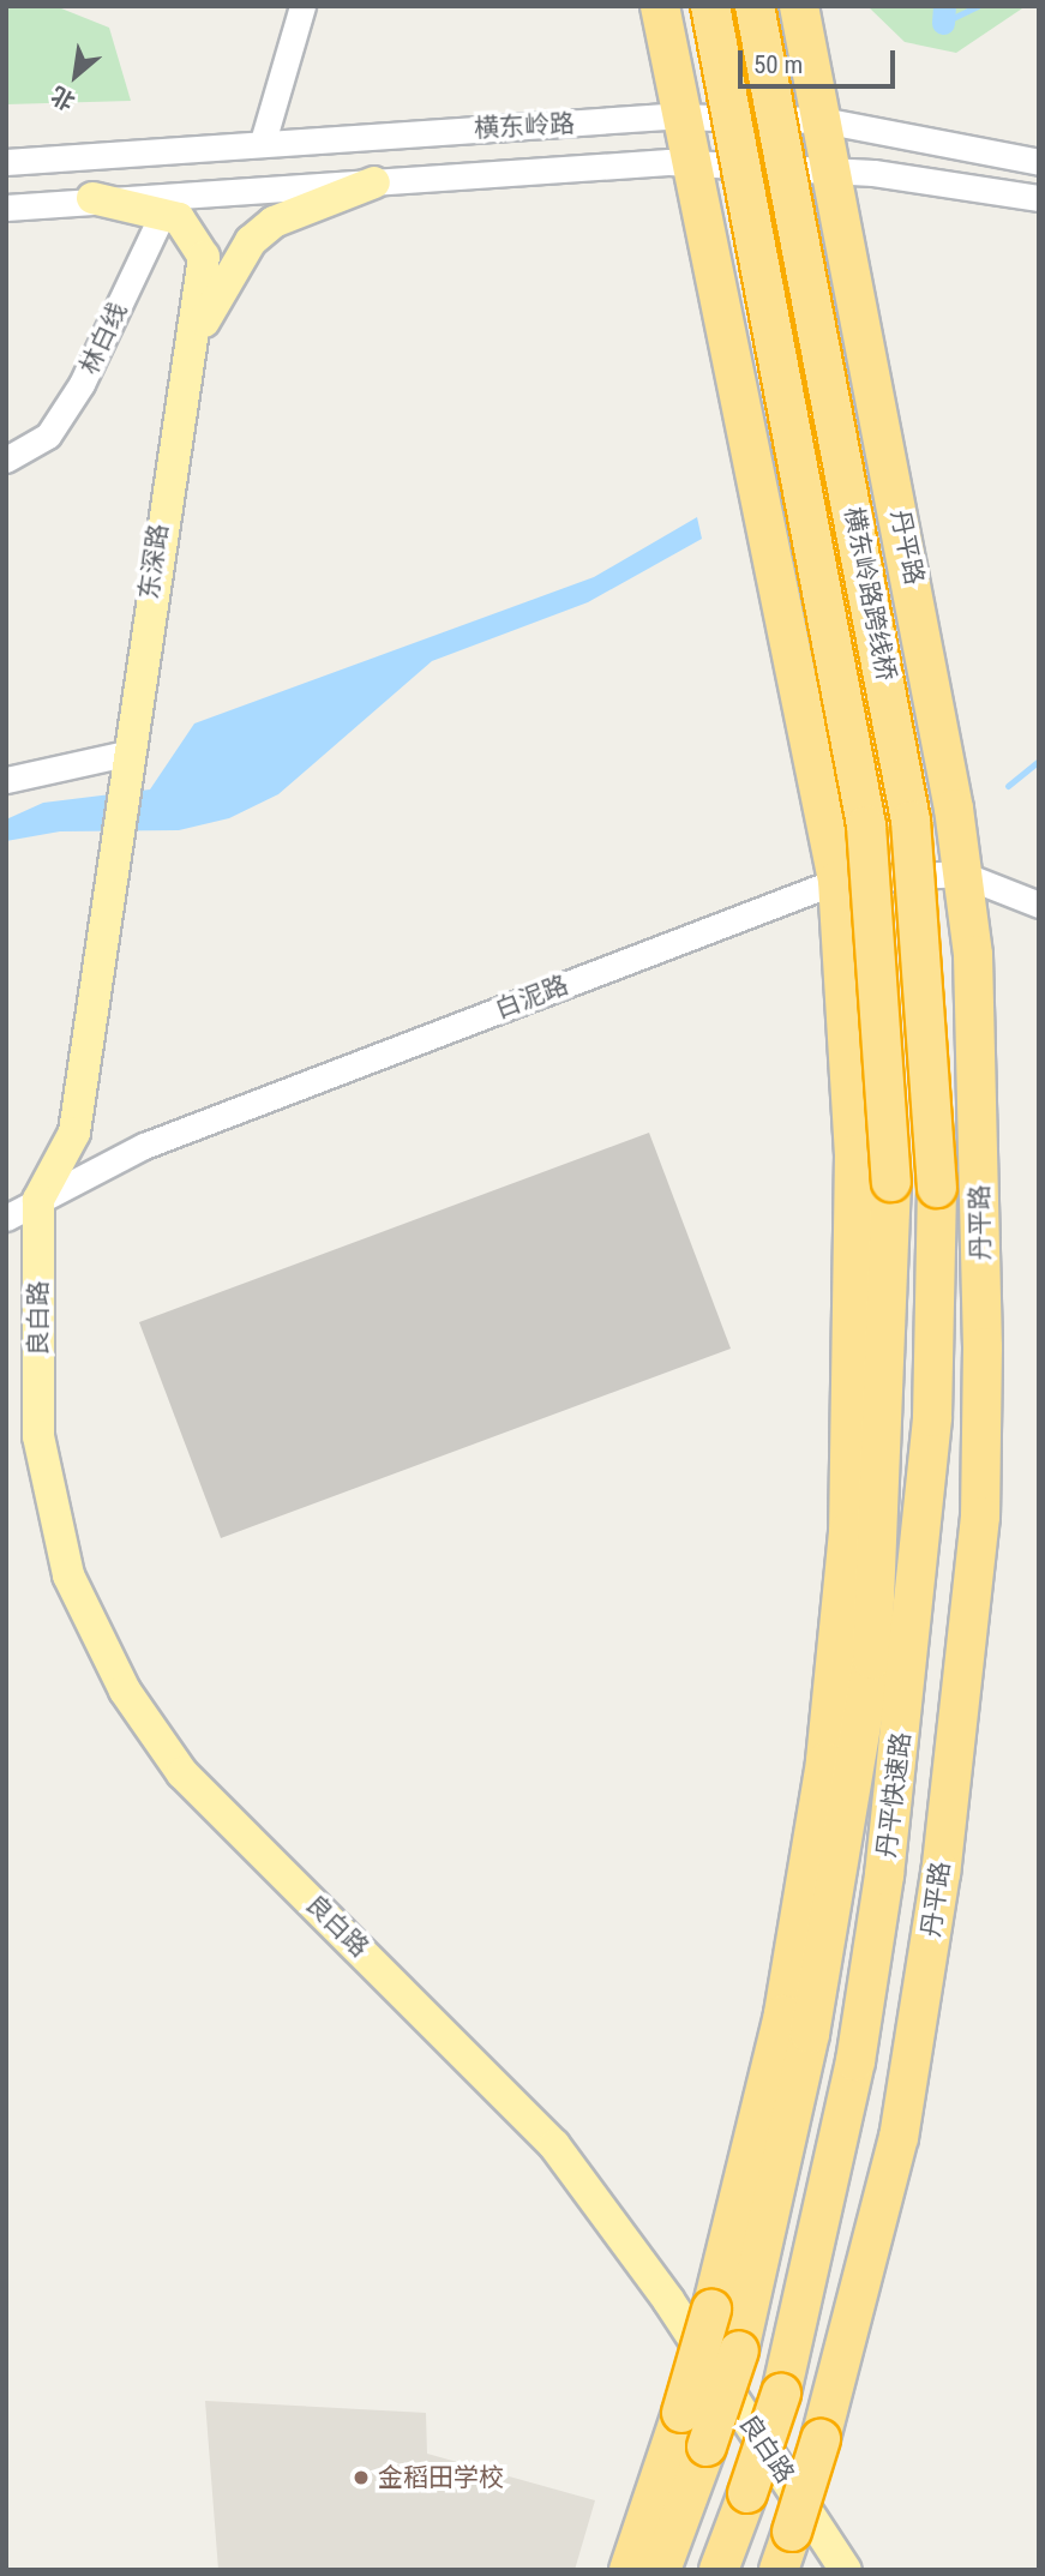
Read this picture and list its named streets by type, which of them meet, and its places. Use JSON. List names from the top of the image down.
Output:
{
  "streets": {
    "highway": ["丹平路", "横东岭路跨线桥", "丹平快速路"],
    "main road": ["东深路", "良白路"],
    "street": ["横东岭路", "林白线", "白泥路"]
  },
  "crossings": [
    ["横东岭路", "林白线"],
    ["横东岭路", "丹平路"],
    ["横东岭路", "东深路"],
    ["横东岭路", "横东岭路跨线桥"],
    ["林白线", "东深路"],
    ["丹平路", "白泥路"],
    ["东深路", "白泥路"],
    ["东深路", "良白路"],
    ["横东岭路跨线桥", "丹平快速路"],
    ["白泥路", "良白路"]
  ],
  "places": ["金稻田学校"],
  "scale_bar": "50 m",
  "north": "bottom left"
}
